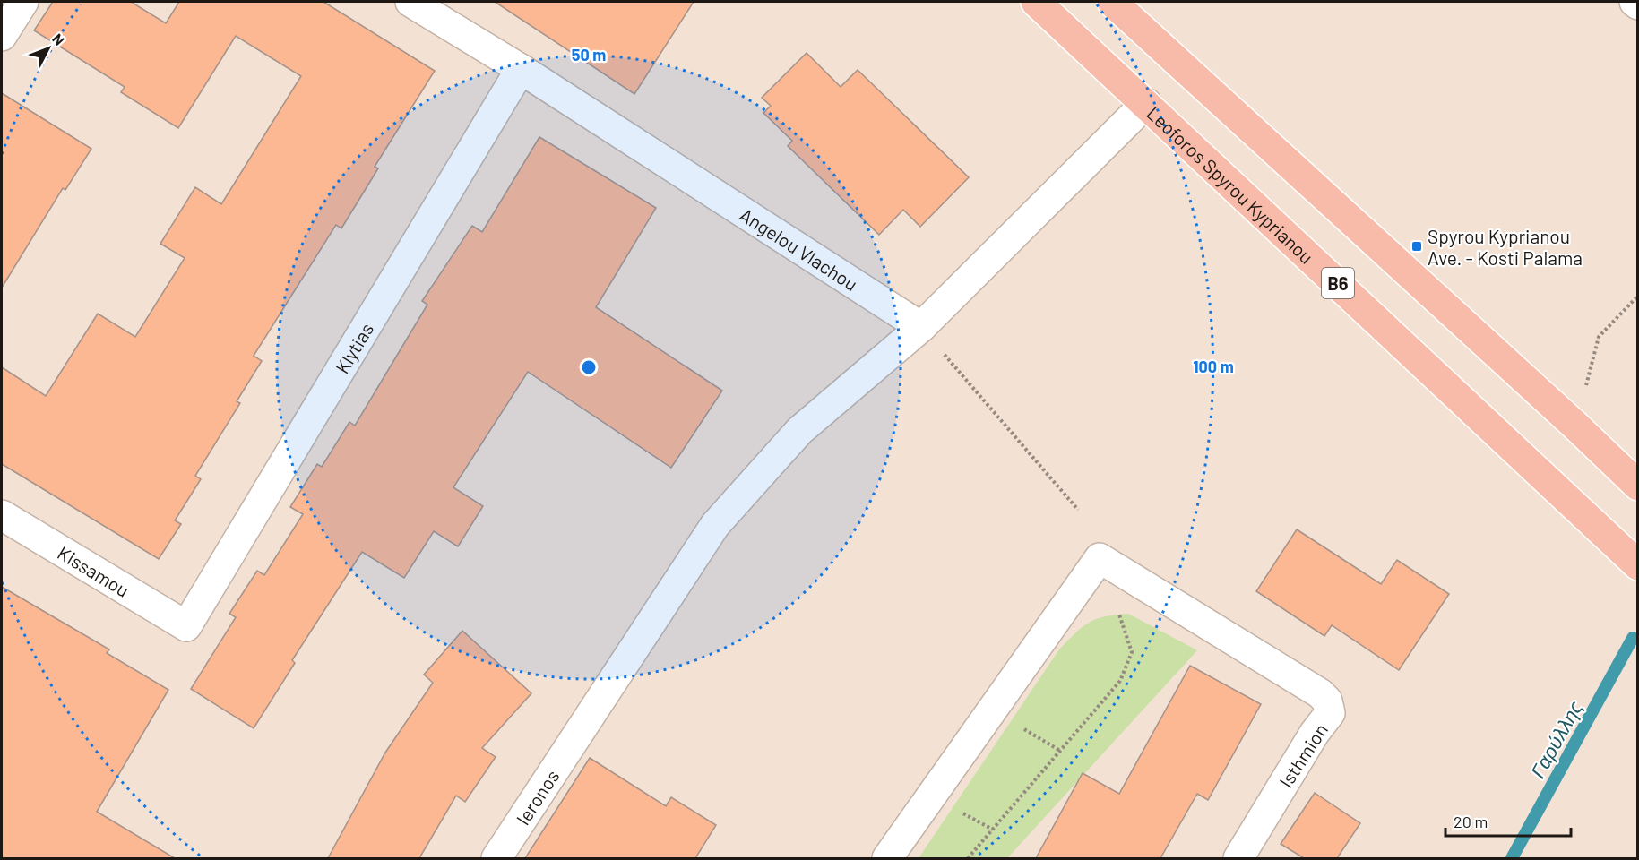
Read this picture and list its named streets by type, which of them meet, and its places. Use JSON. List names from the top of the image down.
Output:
{
  "streets": {
    "main road": ["Leoforos Spyrou Kyprianou", "B6"],
    "street": [
      "Angelou Vlachou",
      "Klytias",
      "Kissamou",
      "Isthmion",
      "Ieronos"
    ]
  },
  "crossings": [
    ["Angelou Vlachou", "Klytias"],
    ["Angelou Vlachou", "Ieronos"],
    ["Klytias", "Kissamou"]
  ],
  "water": ["Γαρύλλης"],
  "places": {
    "transit": ["Spyrou Kyprianou Ave. - Kosti Palama"]
  },
  "scale_bar": "20 m",
  "north": "top right",
  "rings": ["50 m", "100 m"]
}
